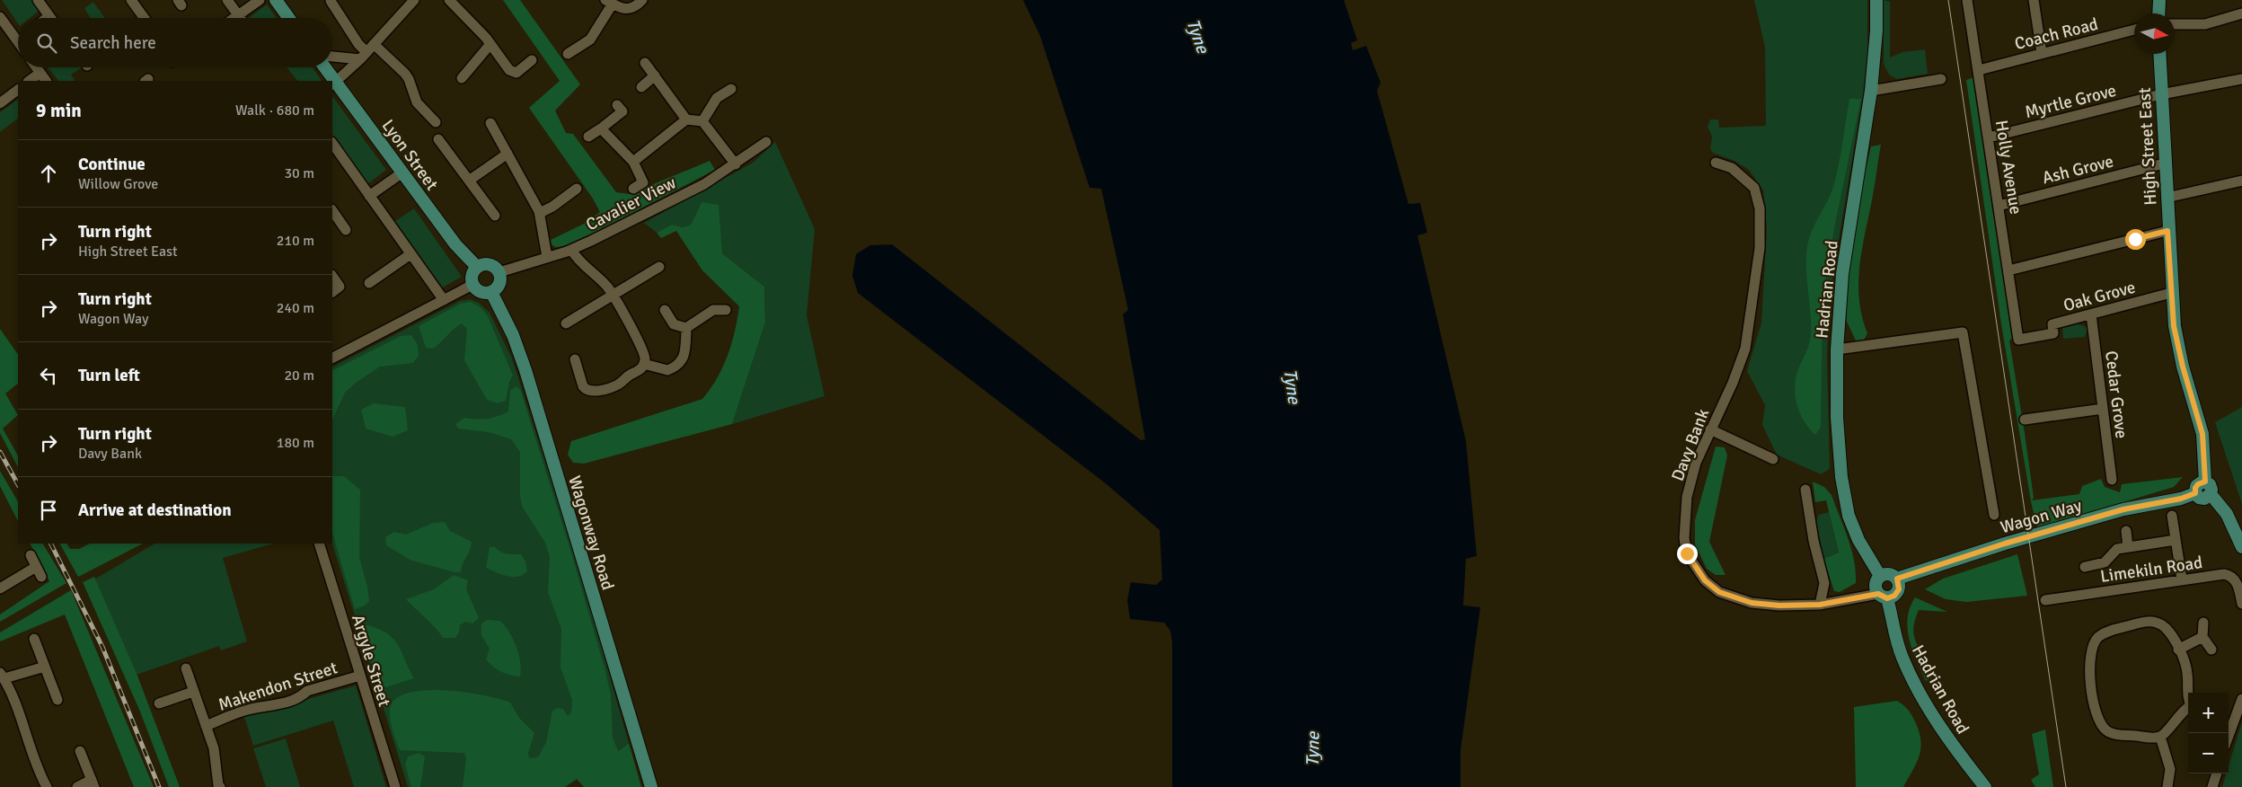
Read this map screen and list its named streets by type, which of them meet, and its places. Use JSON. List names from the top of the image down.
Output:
{
  "streets": {
    "main road": [
      "High Street East",
      "Lyon Street",
      "Hadrian Road",
      "Wagon Way",
      "Wagonway Road"
    ],
    "street": [
      "Coach Road",
      "Myrtle Grove",
      "Holly Avenue",
      "Ash Grove",
      "Cavalier View",
      "Oak Grove",
      "Cedar Grove",
      "Davy Bank",
      "Limekiln Road",
      "Argyle Street",
      "Makendon Street"
    ]
  },
  "crossings": [
    ["Coach Road", "Holly Avenue"],
    ["Myrtle Grove", "High Street East"],
    ["Myrtle Grove", "Holly Avenue"],
    ["High Street East", "Ash Grove"],
    ["High Street East", "Oak Grove"],
    ["High Street East", "Wagon Way"],
    ["Lyon Street", "Cavalier View"],
    ["Lyon Street", "Wagonway Road"],
    ["Holly Avenue", "Ash Grove"],
    ["Holly Avenue", "Oak Grove"],
    ["Cavalier View", "Wagonway Road"],
    ["Hadrian Road", "Davy Bank"],
    ["Hadrian Road", "Wagon Way"],
    ["Oak Grove", "Cedar Grove"],
    ["Davy Bank", "Wagon Way"],
    ["Argyle Street", "Makendon Street"]
  ],
  "water": ["Tyne"],
  "north": "right",
  "page": {
    "search": "Search here",
    "heading": ["9 min", "Walk · 680 m"],
    "list": [
      ["Continue", "Willow Grove", "30 m"],
      ["Turn right", "High Street East", "210 m"],
      ["Turn right", "Wagon Way", "240 m"],
      ["Turn left", "20 m"],
      ["Turn right", "Davy Bank", "180 m"],
      "Arrive at destination"
    ],
    "map_buttons": ["+", "−"]
  }
}
